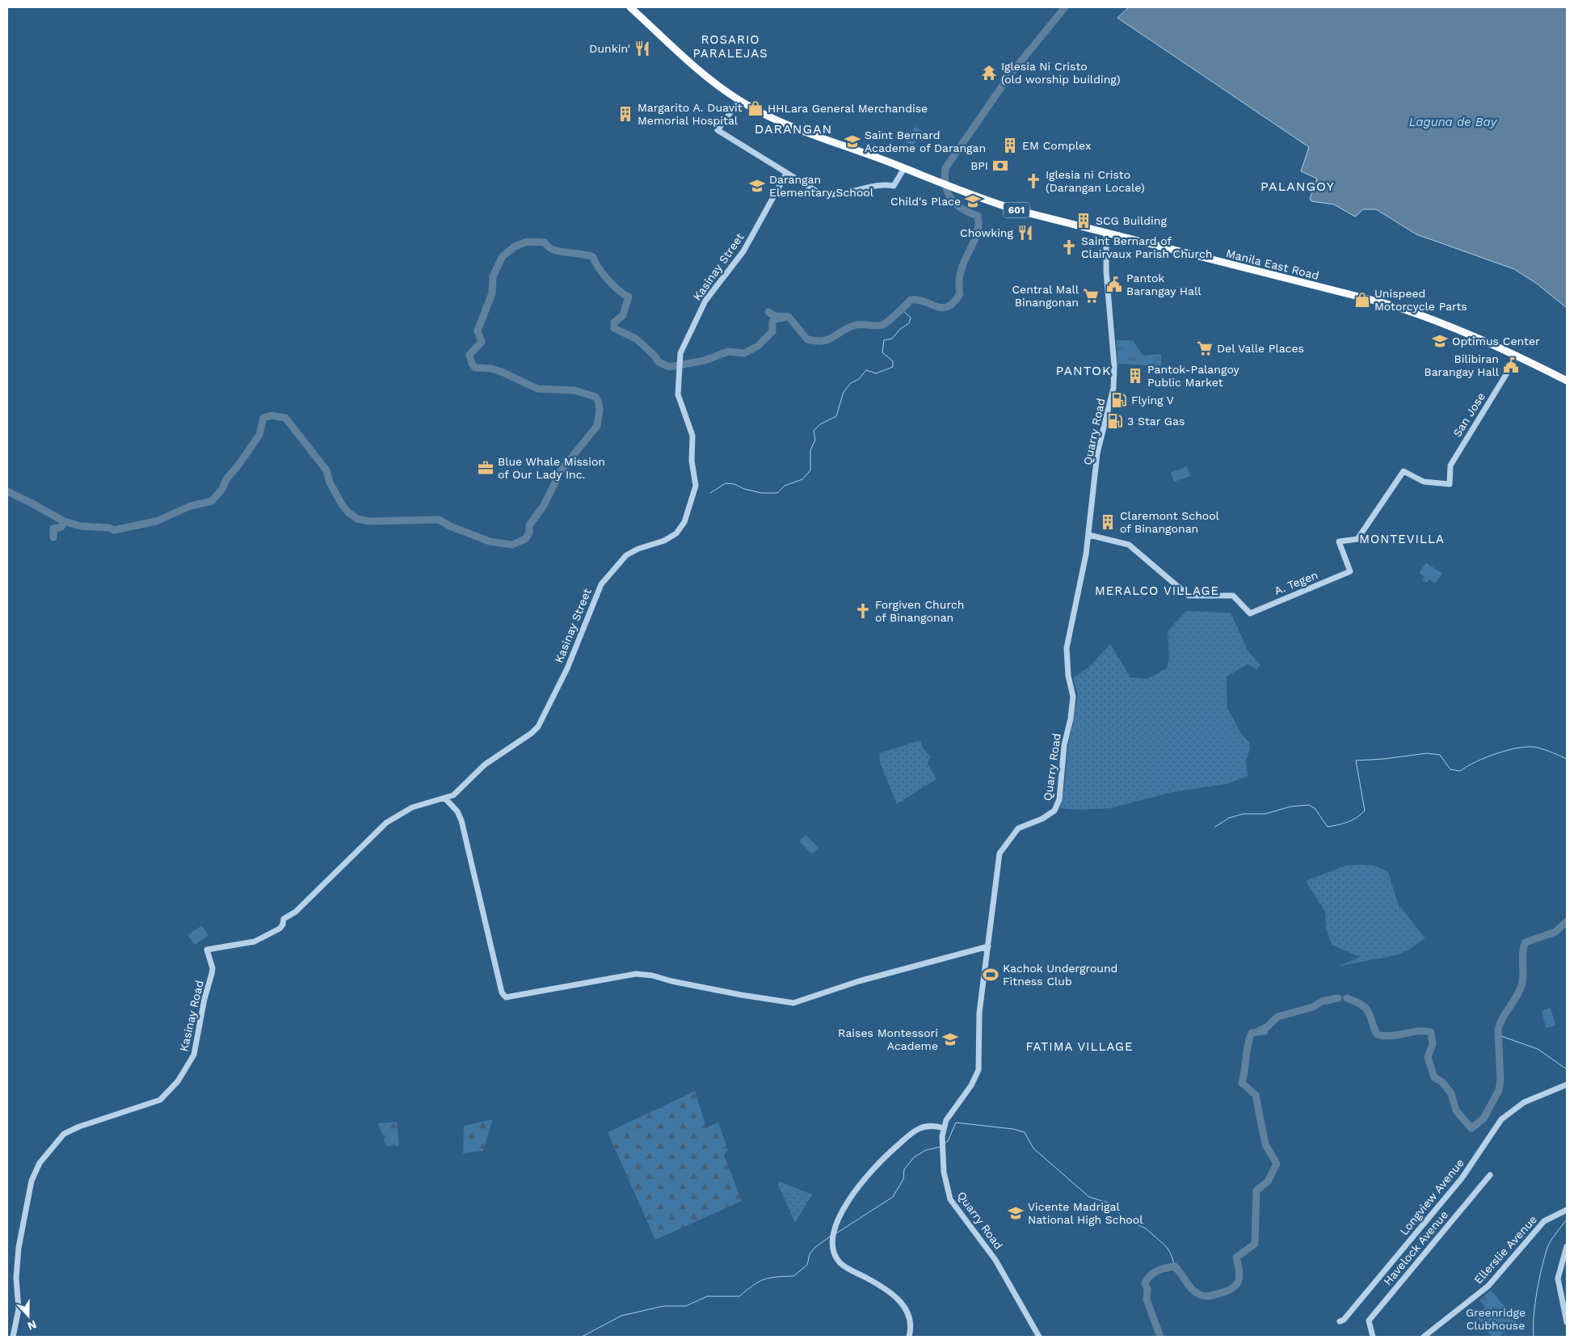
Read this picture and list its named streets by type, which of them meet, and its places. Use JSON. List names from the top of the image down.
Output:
{
  "streets": {
    "main road": ["601", "Manila East Road"],
    "street": [
      "Kasinay Street",
      "San Jose",
      "Quarry Road",
      "A. Tegen",
      "Kasinay Road",
      "Longview Avenue",
      "Havelock Avenue",
      "Ellerslie Avenue"
    ]
  },
  "crossings": [
    ["Manila East Road", "Quarry Road"],
    ["Kasinay Street", "Kasinay Road"],
    ["San Jose", "A. Tegen"],
    ["Quarry Road", "A. Tegen"]
  ],
  "districts": [
    "ROSARIO PARALEJAS",
    "DARANGAN",
    "PALANGOY",
    "PANTOK",
    "MONTEVILLA",
    "MERALCO VILLAGE",
    "FATIMA VILLAGE"
  ],
  "water": ["Laguna de Bay"],
  "parks": ["Greenridge Clubhouse"],
  "places": {
    "restaurant": ["Dunkin'", "Chowking"],
    "temple": ["Iglesia Ni Cristo (old worship building)"],
    "shop": ["HHLara General Merchandise", "Unispeed Motorcycle Parts"],
    "building": [
      "Margarito A. Duavit Memorial Hospital",
      "EM Complex",
      "SCG Building",
      "Pantok-Palangoy Public Market",
      "Claremont School of Binangonan"
    ],
    "school or university": [
      "Saint Bernard Academe of Darangan",
      "Darangan Elementary School",
      "Child's Place",
      "Optimus Center",
      "Raises Montessori Academe",
      "Vicente Madrigal National High School"
    ],
    "bank": ["BPI"],
    "church": ["Iglesia ni Cristo (Darangan Locale)", "Saint Bernard of Clairvaux Parish Church", "Forgiven Church of Binangonan"],
    "public building": ["Pantok Barangay Hall", "Bilibiran Barangay Hall"],
    "supermarket": ["Central Mall Binangonan", "Del Valle Places"],
    "fuel station": ["Flying V", "3 Star Gas"],
    "office": ["Blue Whale Mission of Our Lady Inc."],
    "sports": ["Kachok Underground Fitness Club"]
  },
  "north": "bottom"
}
